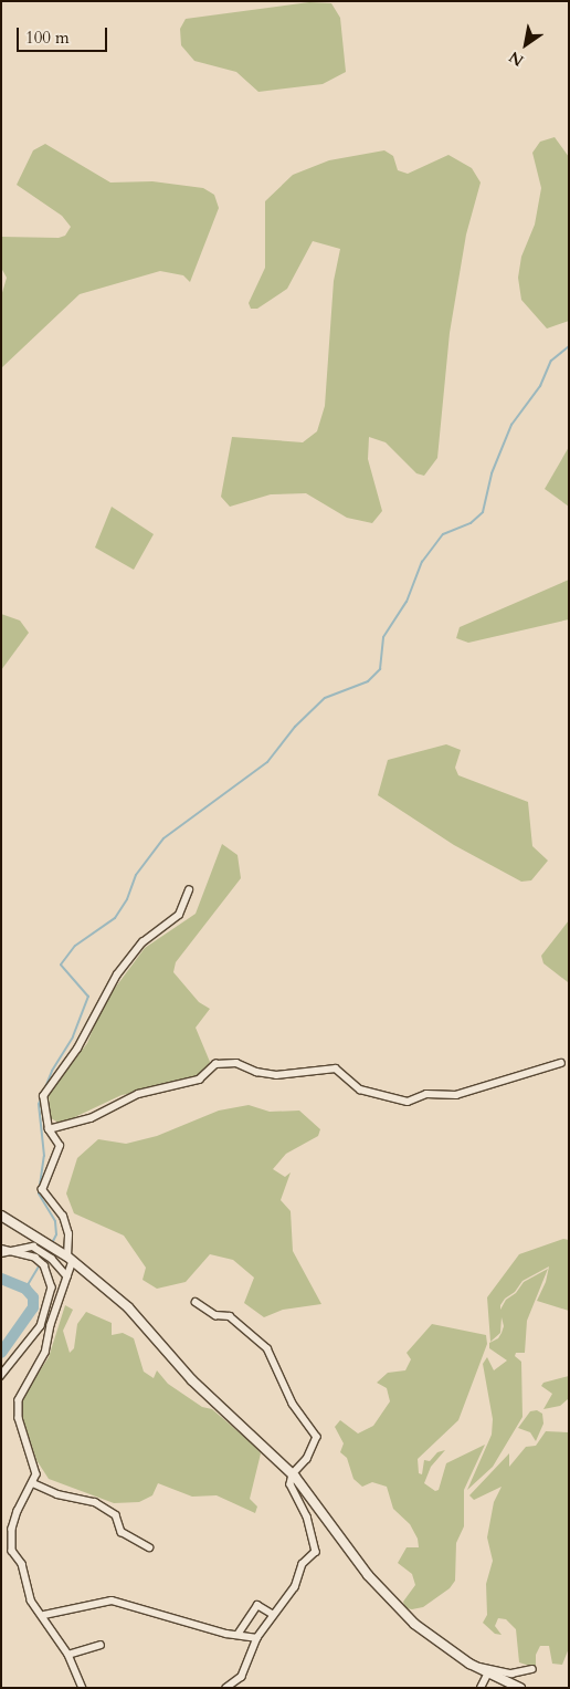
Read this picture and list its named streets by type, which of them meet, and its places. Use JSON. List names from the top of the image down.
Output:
{
  "scale_bar": "100 m",
  "north": "bottom left"
}
